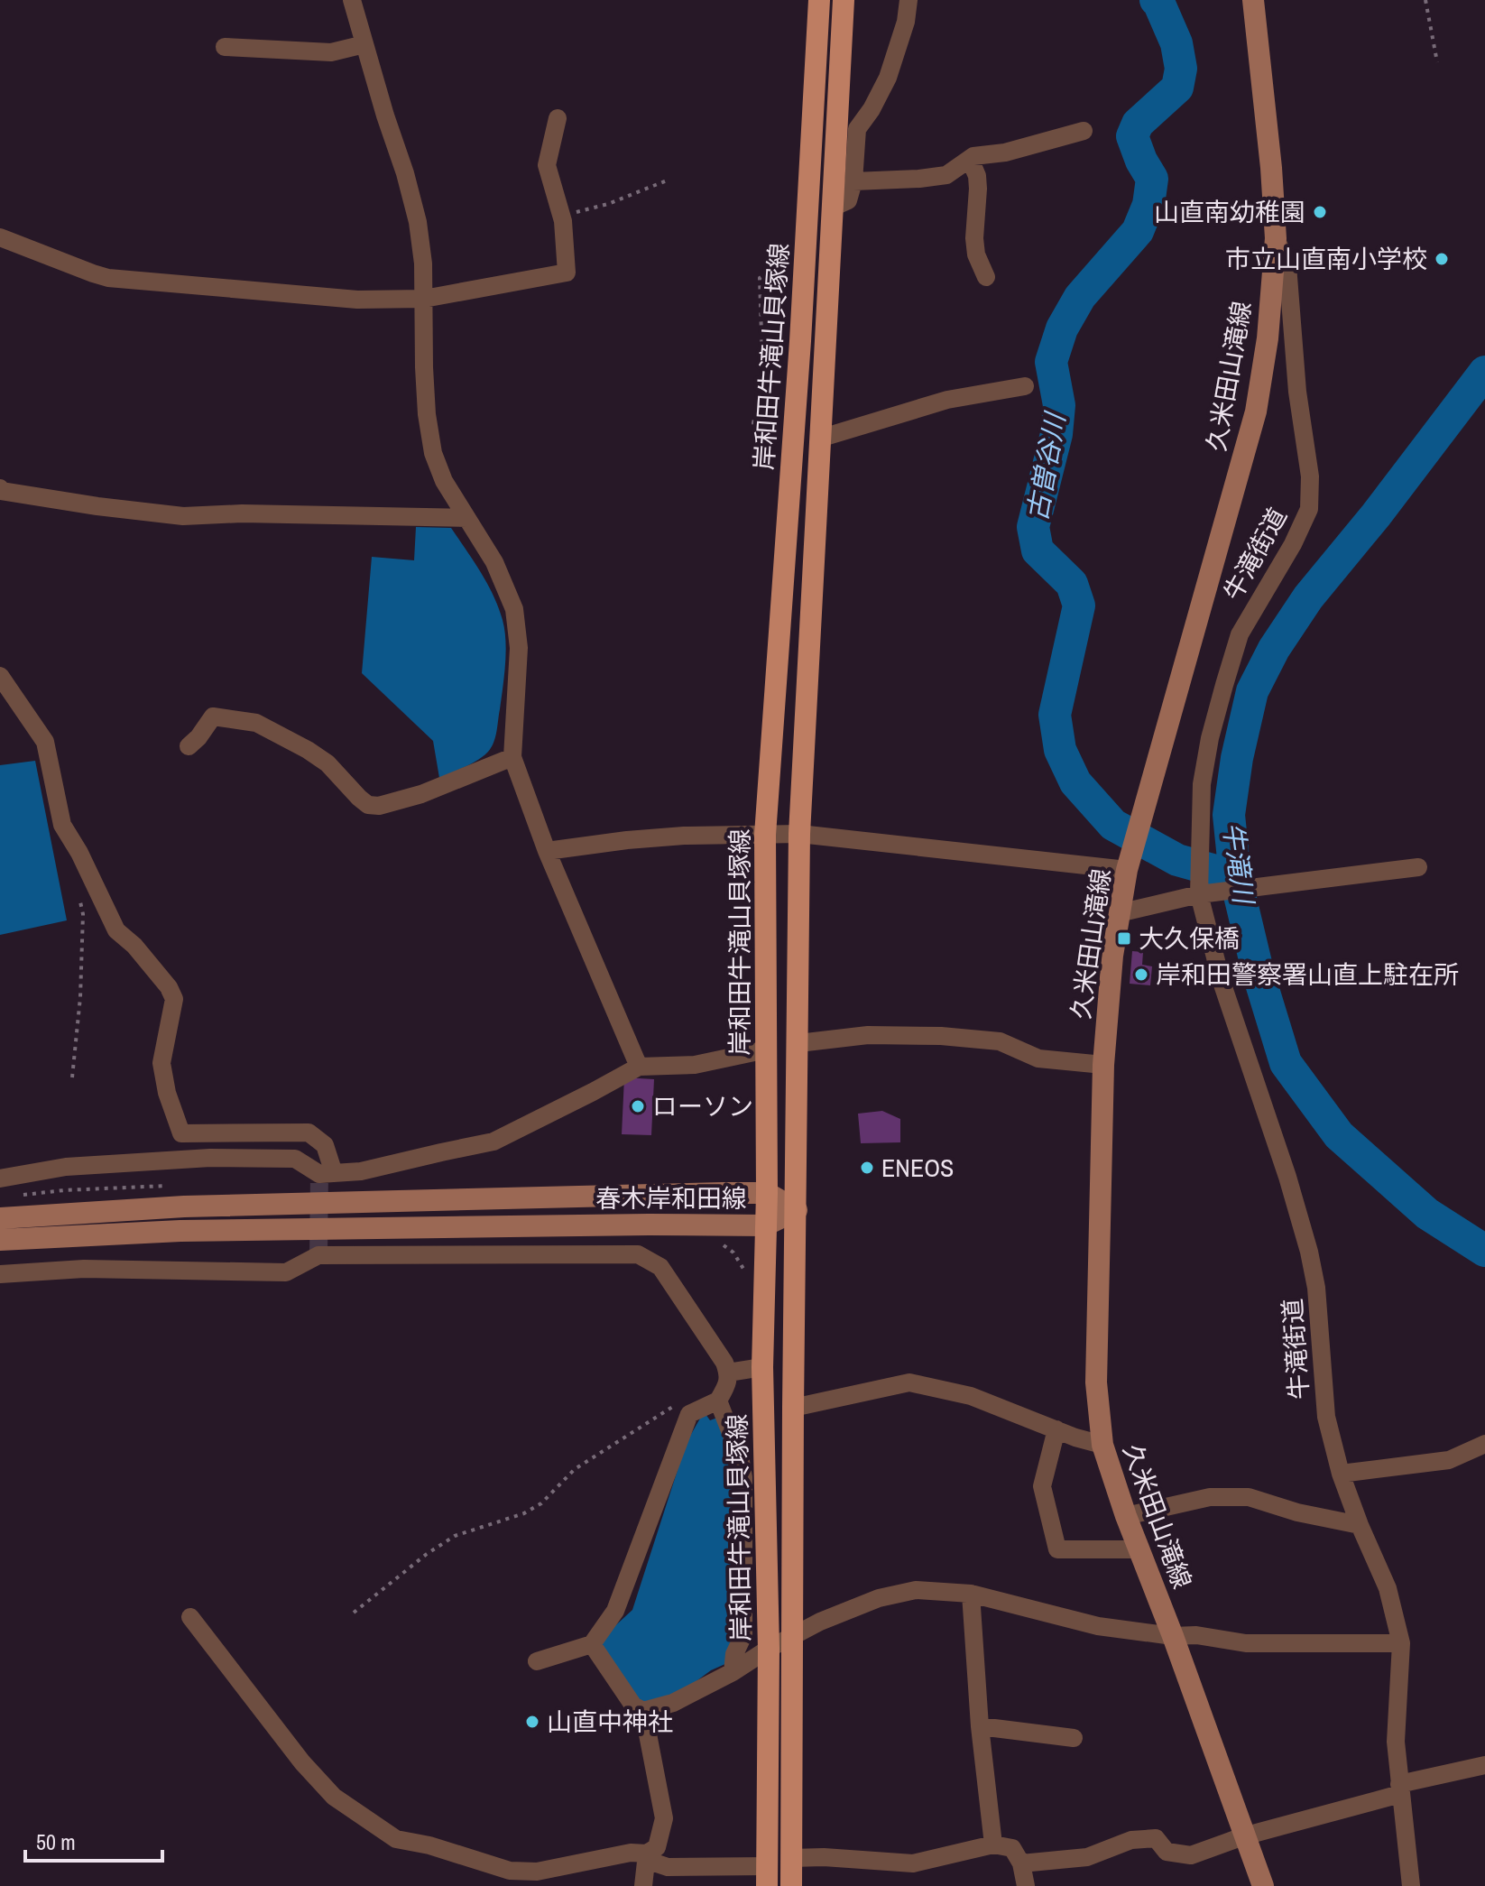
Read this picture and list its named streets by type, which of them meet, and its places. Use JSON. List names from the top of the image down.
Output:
{
  "streets": {
    "main road": ["岸和田牛滝山貝塚線"],
    "street": ["久米田山滝線", "牛滝街道", "春木岸和田線"]
  },
  "crossings": [
    ["岸和田牛滝山貝塚線", "春木岸和田線"],
    ["久米田山滝線", "牛滝街道"]
  ],
  "water": ["古曽谷川", "牛滝川"],
  "places": {
    "other": [
      "山直南幼稚園",
      "市立山直南小学校",
      "岸和田警察署山直上駐在所",
      "ローソン",
      "ENEOS",
      "山直中神社"
    ],
    "transit": ["大久保橋"]
  },
  "scale_bar": "50 m"
}
